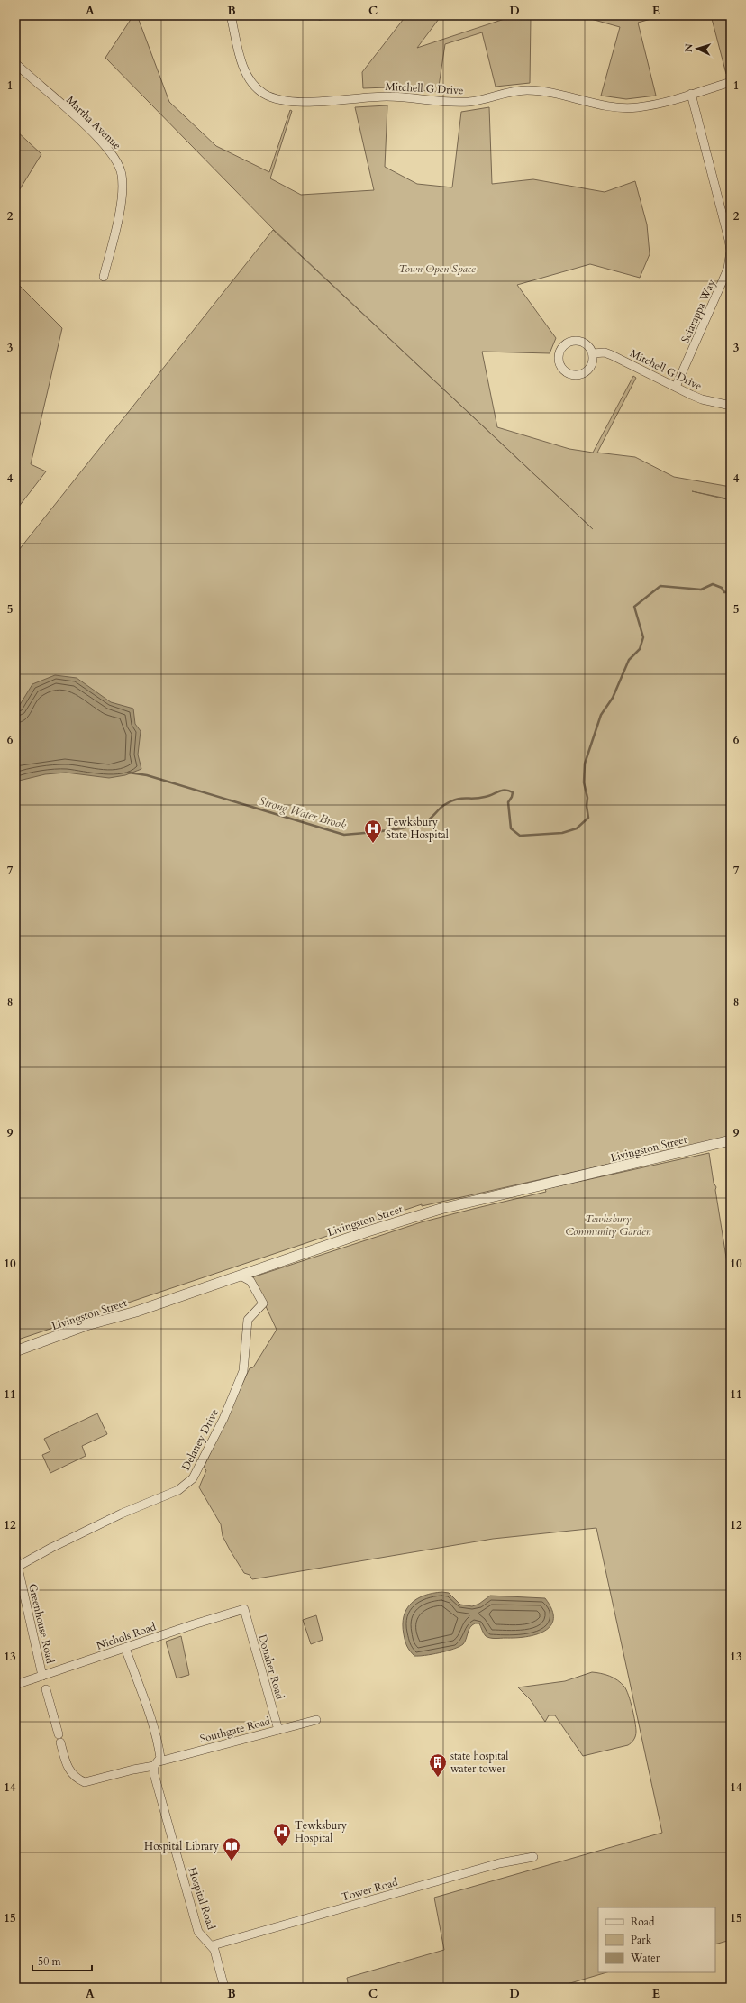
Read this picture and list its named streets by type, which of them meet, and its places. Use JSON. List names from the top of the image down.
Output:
{
  "streets": {
    "street": [
      "Mitchell G Drive",
      "Martha Avenue",
      "Sciarappa Way",
      "Livingston Street",
      "Delaney Drive",
      "Greenhouse Road",
      "Nichols Road",
      "Donaher Road",
      "Southgate Road",
      "Tower Road",
      "Hospital Road"
    ]
  },
  "crossings": [
    ["Mitchell G Drive", "Sciarappa Way"],
    ["Livingston Street", "Delaney Drive"],
    ["Delaney Drive", "Greenhouse Road"],
    ["Greenhouse Road", "Nichols Road"],
    ["Nichols Road", "Donaher Road"],
    ["Nichols Road", "Hospital Road"],
    ["Donaher Road", "Southgate Road"],
    ["Southgate Road", "Hospital Road"],
    ["Tower Road", "Hospital Road"]
  ],
  "water": ["Strong Water Brook"],
  "parks": ["Town Open Space", "Tewksbury Community Garden"],
  "places": {
    "hospital": ["Tewksbury State Hospital", "Tewksbury Hospital"],
    "building": ["state hospital water tower"],
    "library": ["Hospital Library"]
  },
  "legend": ["Road", "Park", "Water"],
  "scale_bar": "50 m",
  "north": "left",
  "grid": {
    "columns": [
      "A",
      "B",
      "C",
      "D",
      "E"
    ],
    "rows": [
      "1",
      "2",
      "3",
      "4",
      "5",
      "6",
      "7",
      "8",
      "9",
      "10",
      "11",
      "12",
      "13",
      "14",
      "15"
    ]
  }
}
